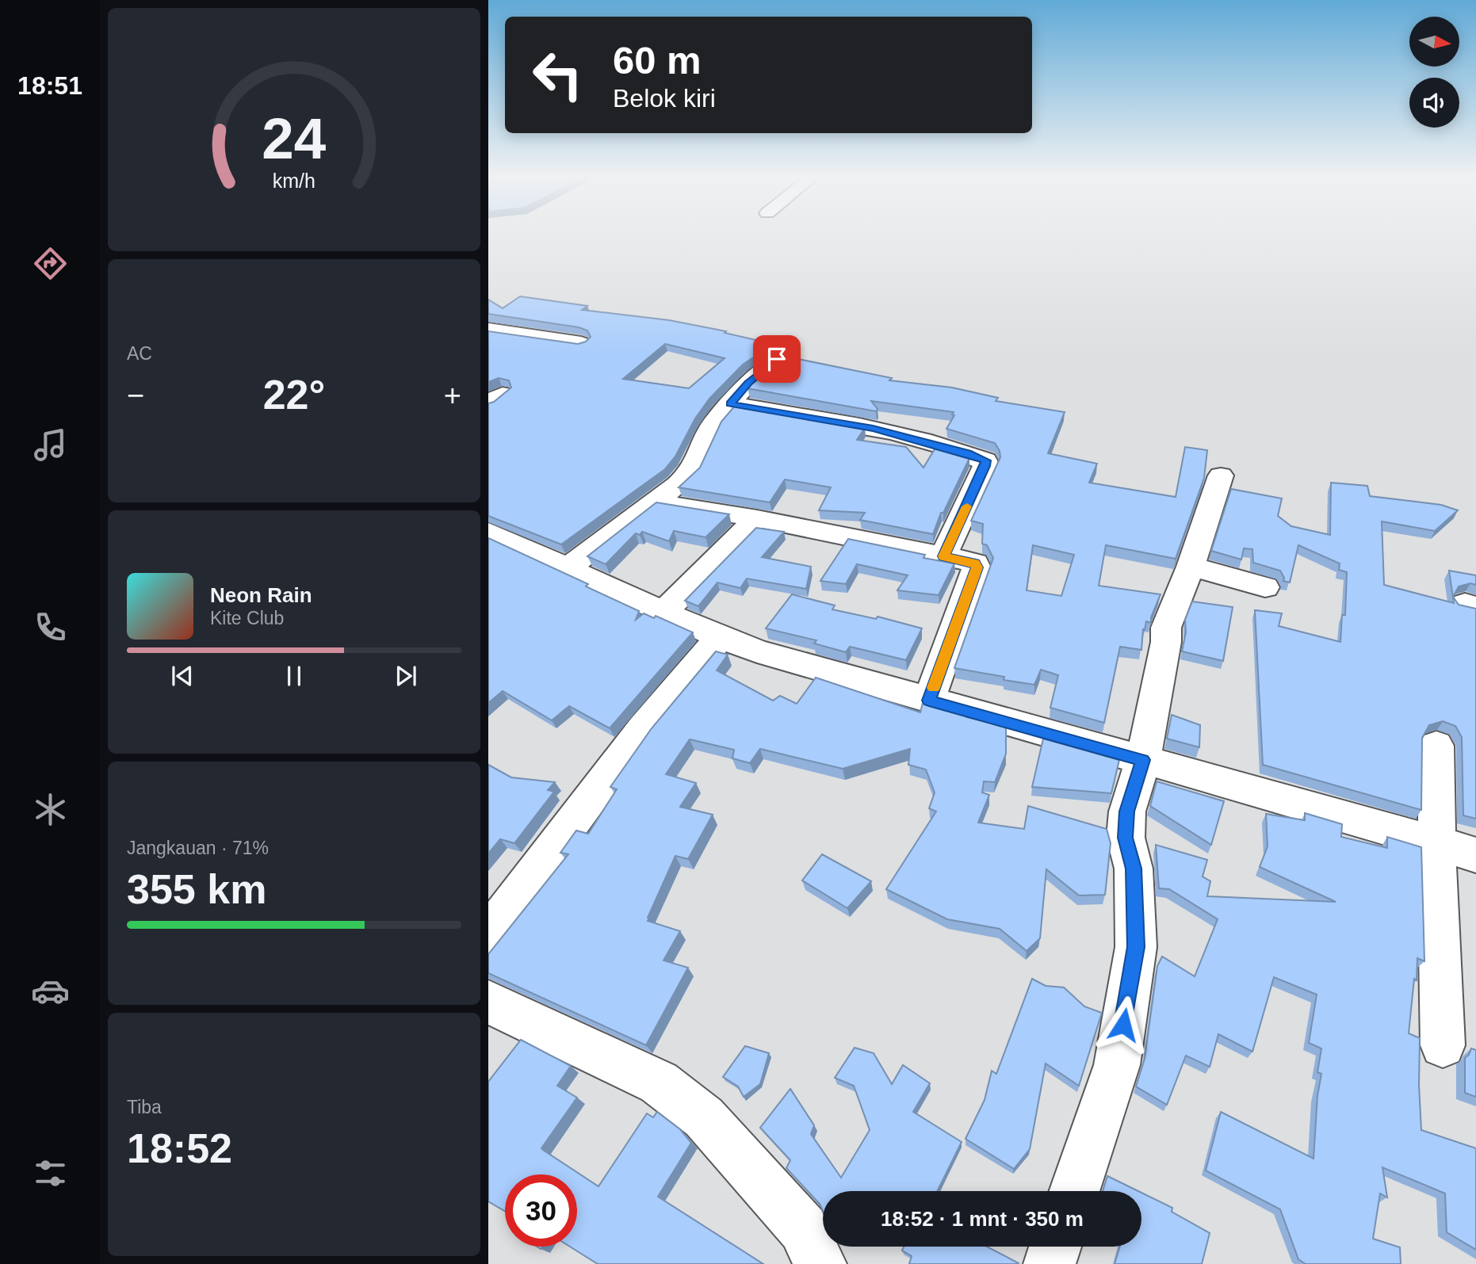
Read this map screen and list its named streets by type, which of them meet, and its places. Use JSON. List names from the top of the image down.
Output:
{
  "north": "right",
  "page": {
    "tabs": "18:51",
    "turn": ["60 m", "Belok kiri"],
    "tile": [
      "AC",
      ["Jangkauan · 71%", "355 km"],
      ["Tiba", "18:52"]
    ],
    "heat": ["−", "22°", "+"],
    "song": ["Neon Rain", "Kite Club"],
    "limit": "30",
    "trip": "18:52 · 1 mnt · 350 m",
    "gauge": ["24", "km/h"]
  }
}
